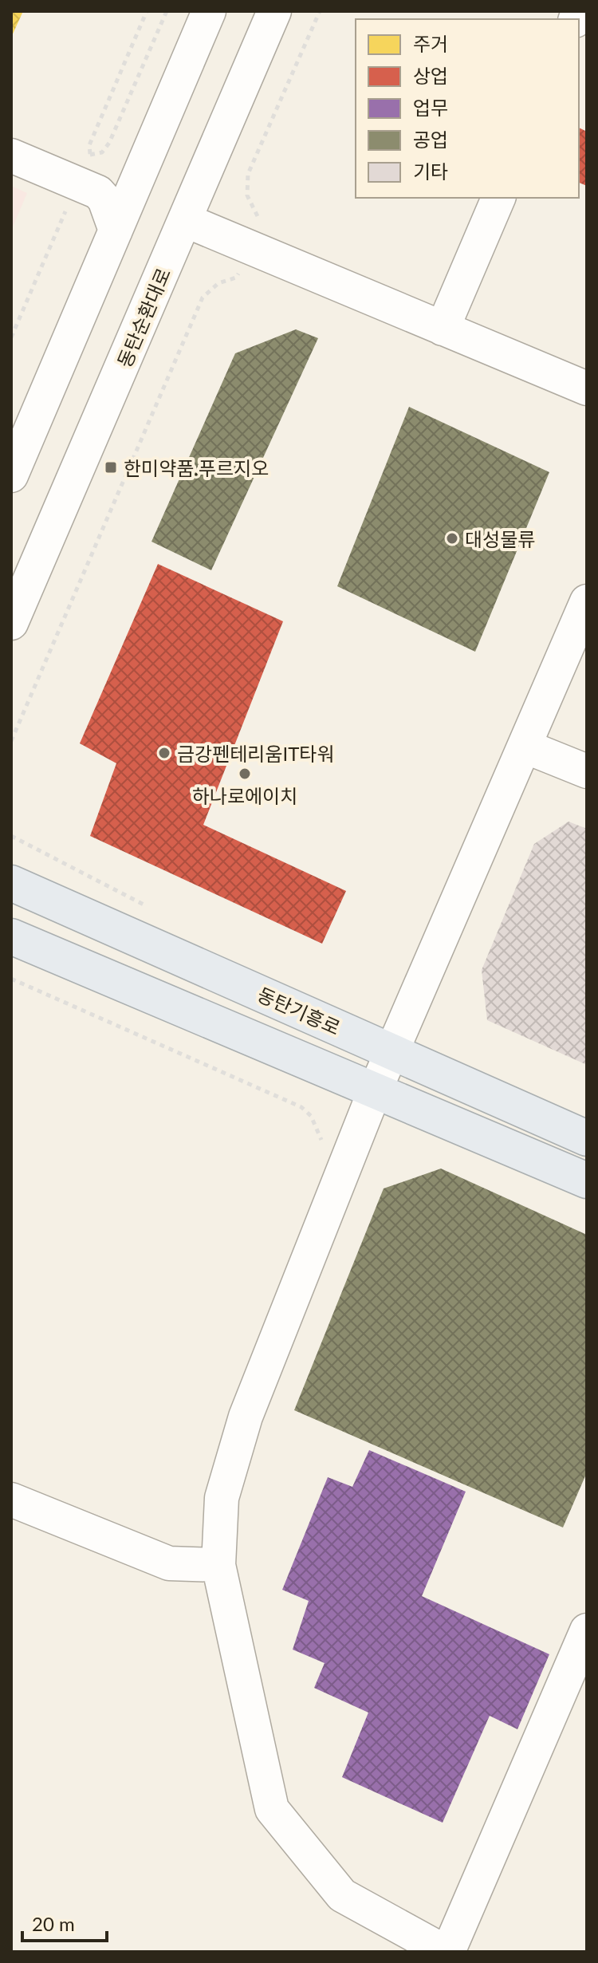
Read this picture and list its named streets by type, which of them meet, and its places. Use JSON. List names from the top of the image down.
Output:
{
  "streets": {
    "main road": ["동탄기흥로"],
    "street": ["동탄순환대로"]
  },
  "places": {
    "transit": ["한미약품.푸르지오"],
    "other": ["대성물류", "금강펜테리움IT타워", "하나로에이치"]
  },
  "legend": [
    "주거",
    "상업",
    "업무",
    "공업",
    "기타"
  ],
  "scale_bar": "20 m"
}
